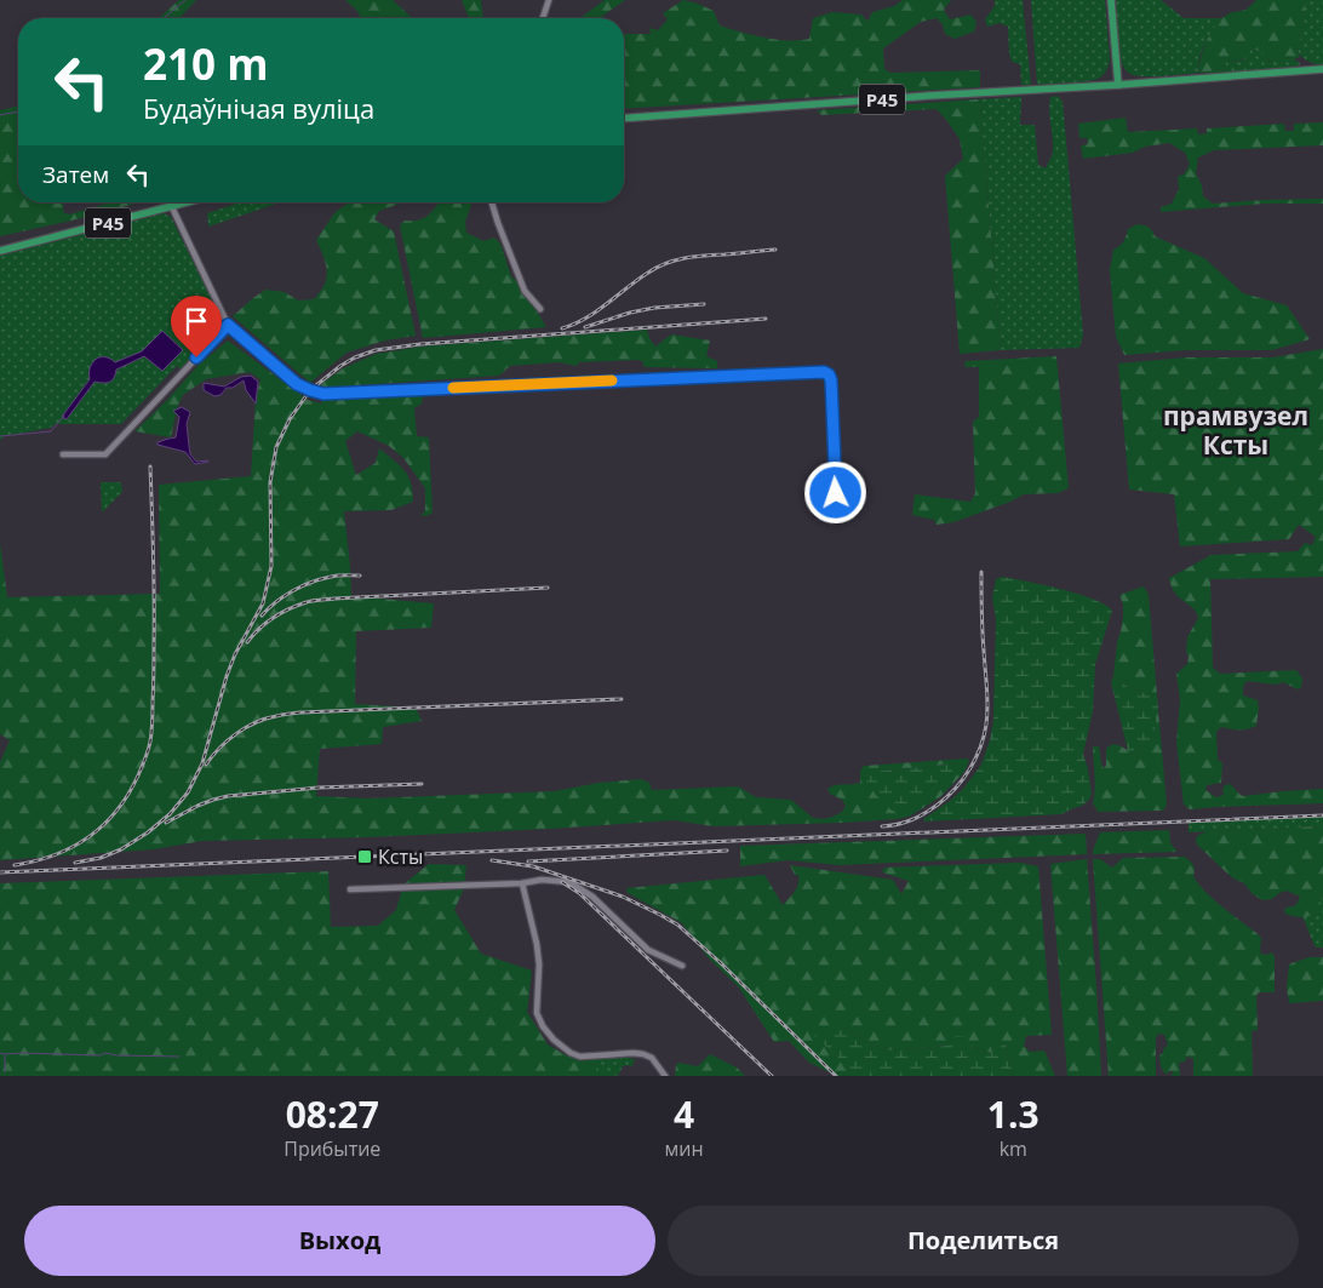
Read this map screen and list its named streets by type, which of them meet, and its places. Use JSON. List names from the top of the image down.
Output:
{
  "streets": {
    "main road": ["Р45"]
  },
  "districts": ["прамвузел Ксты"],
  "places": {
    "transit": ["Ксты"]
  },
  "page": {
    "turn": ["210 m", "Будаўнічая вуліца"],
    "then": "Затем",
    "eta": [
      "08:27",
      "Прибытие",
      "4",
      "мин",
      "1.3",
      "km"
    ],
    "buttons": ["Выход", "Поделиться"]
  }
}
